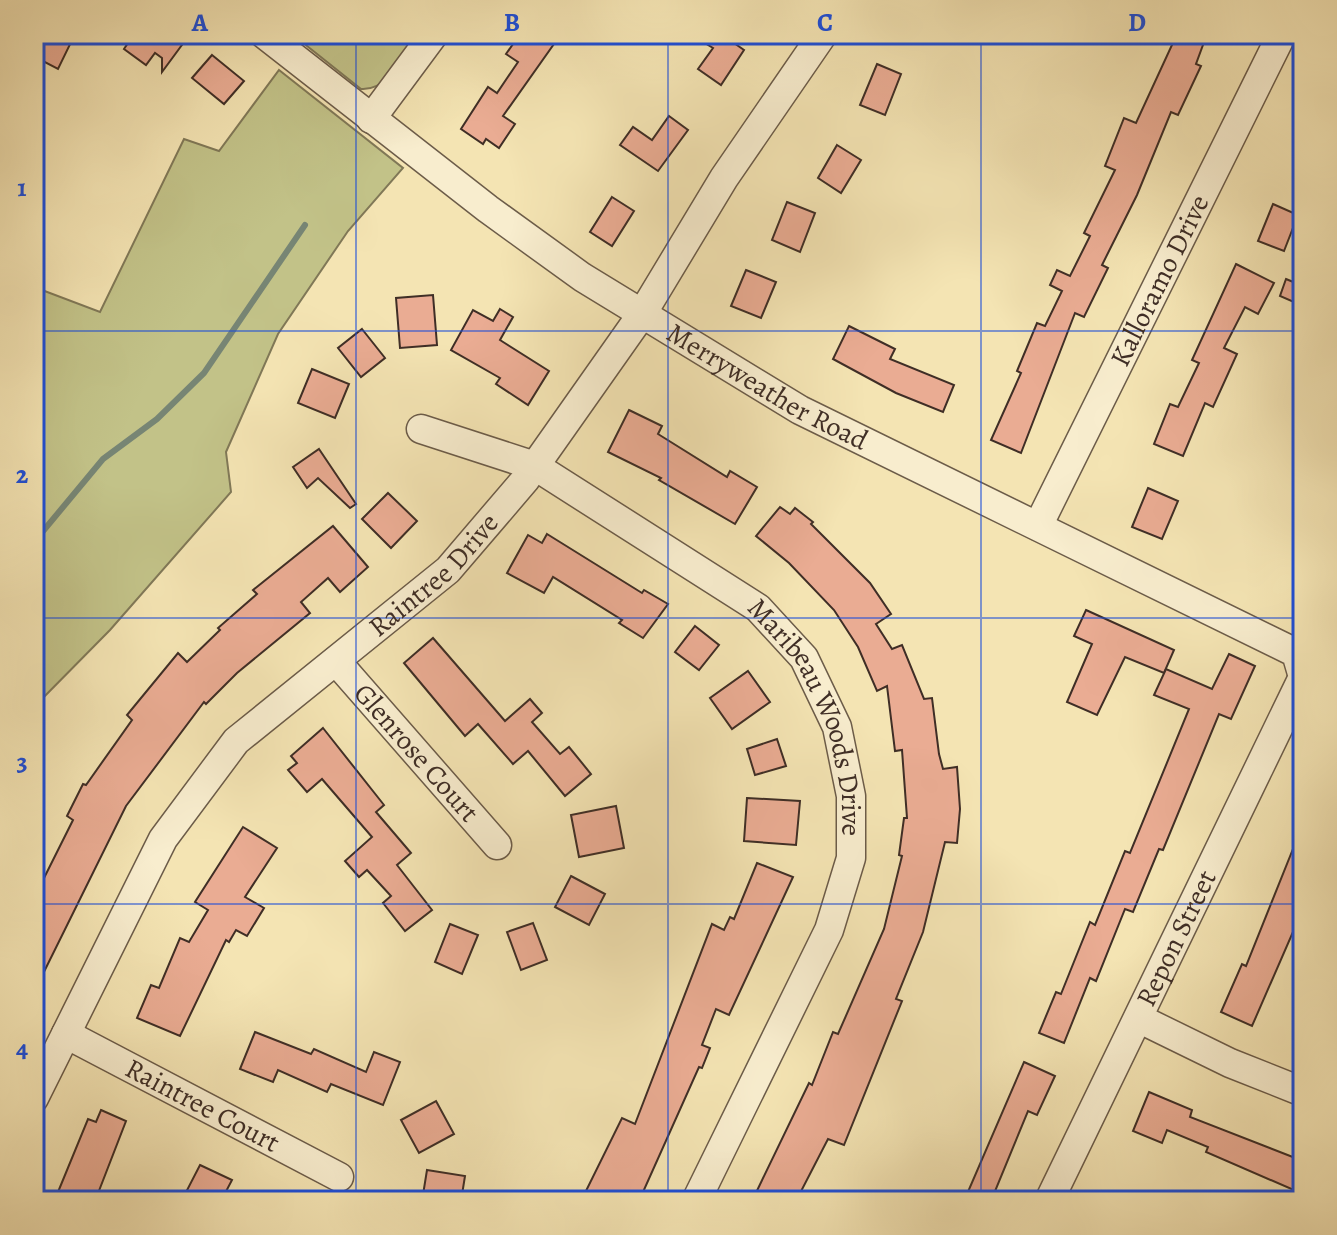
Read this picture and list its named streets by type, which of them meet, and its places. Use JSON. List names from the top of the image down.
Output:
{
  "streets": {
    "street": [
      "Kalloramo Drive",
      "Merryweather Road",
      "Raintree Drive",
      "Maribeau Woods Drive",
      "Glenrose Court",
      "Repon Street",
      "Raintree Court"
    ]
  },
  "crossings": [
    ["Kalloramo Drive", "Merryweather Road"],
    ["Merryweather Road", "Raintree Drive"],
    ["Merryweather Road", "Repon Street"],
    ["Raintree Drive", "Maribeau Woods Drive"],
    ["Raintree Drive", "Glenrose Court"],
    ["Raintree Drive", "Raintree Court"]
  ],
  "grid": {
    "columns": [
      "A",
      "B",
      "C",
      "D"
    ],
    "rows": [
      "1",
      "2",
      "3",
      "4"
    ]
  }
}
